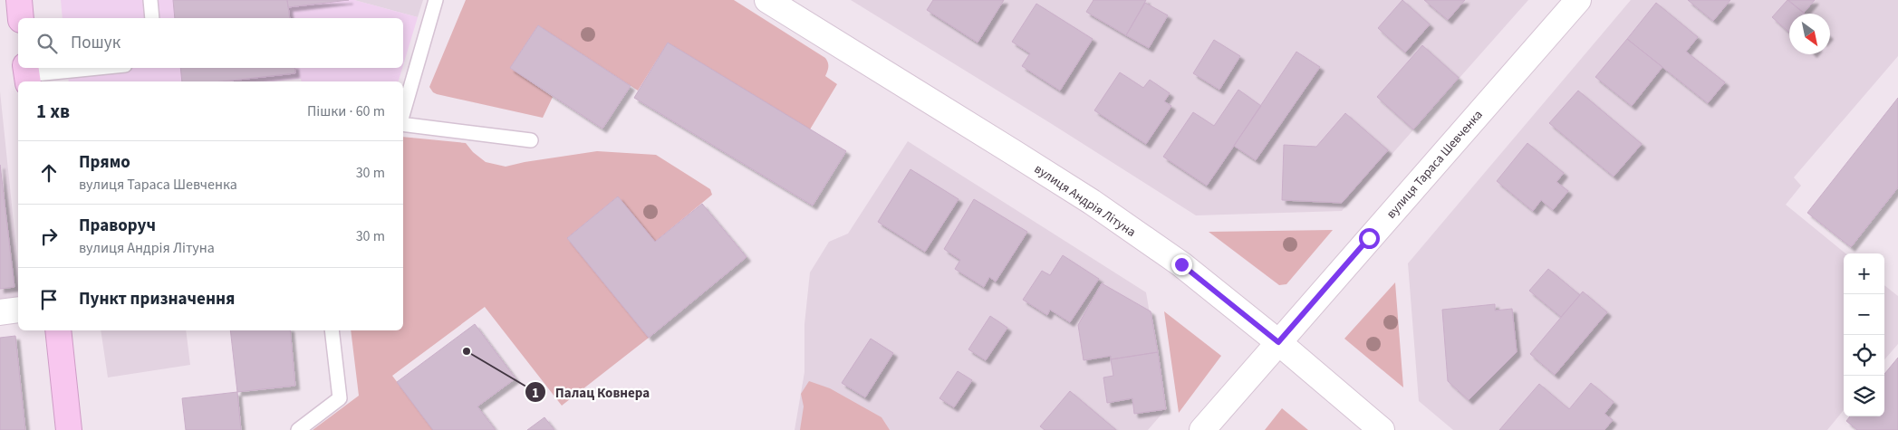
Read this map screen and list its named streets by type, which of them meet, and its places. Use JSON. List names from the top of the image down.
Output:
{
  "streets": {
    "street": ["вулиця Тараса Шевченка", "вулиця Андрія Літуна"]
  },
  "crossings": [
    ["вулиця Тараса Шевченка", "вулиця Андрія Літуна"]
  ],
  "places": ["Палац Ковнера"],
  "north": "bottom right",
  "page": {
    "search": "Пошук",
    "heading": ["1 хв", "Пішки · 60 m"],
    "list": [
      ["Прямо", "вулиця Тараса Шевченка", "30 m"],
      ["Праворуч", "вулиця Андрія Літуна", "30 m"],
      "Пункт призначення"
    ],
    "map_buttons": ["+", "−"]
  }
}
